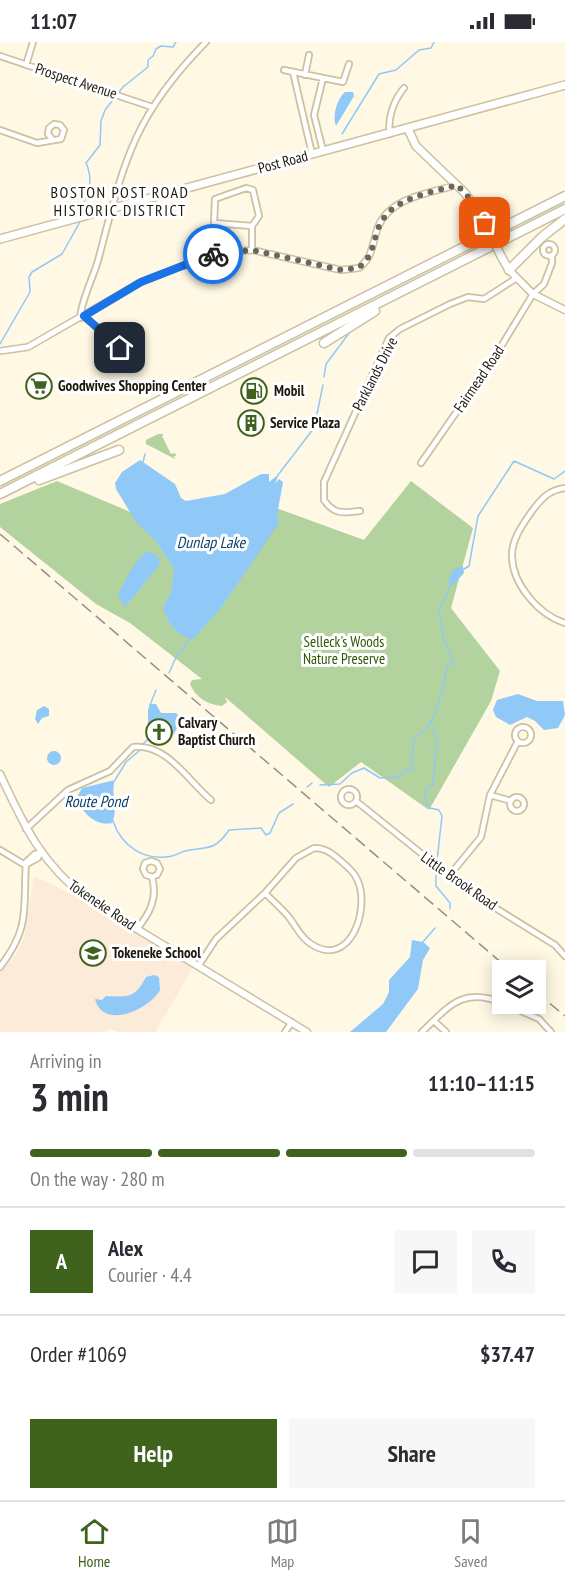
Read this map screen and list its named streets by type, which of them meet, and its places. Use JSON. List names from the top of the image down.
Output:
{
  "streets": {
    "main road": ["Post Road", "Tokeneke Road"],
    "street": [
      "Prospect Avenue",
      "Parklands Drive",
      "Fairmead Road",
      "Little Brook Road"
    ]
  },
  "districts": ["BOSTON POST ROAD HISTORIC DISTRICT"],
  "water": ["Dunlap Lake", "Route Pond"],
  "parks": ["Selleck's Woods Nature Preserve"],
  "places": {
    "supermarket": ["Goodwives Shopping Center"],
    "fuel station": ["Mobil"],
    "building": ["Service Plaza"],
    "church": ["Calvary Baptist Church"],
    "school or university": ["Tokeneke School"]
  },
  "page": {
    "status": "11:07",
    "heading": ["3 min", "Arriving in", "11:10–11:15"],
    "panel": [
      "Alex",
      "Courier · 4.4",
      "Order #1069",
      "$37.47"
    ],
    "bar": "On the way · 280 m",
    "round": "A",
    "buttons": ["Help", "Share"],
    "tabs": ["Home", "Map", "Saved"]
  }
}
